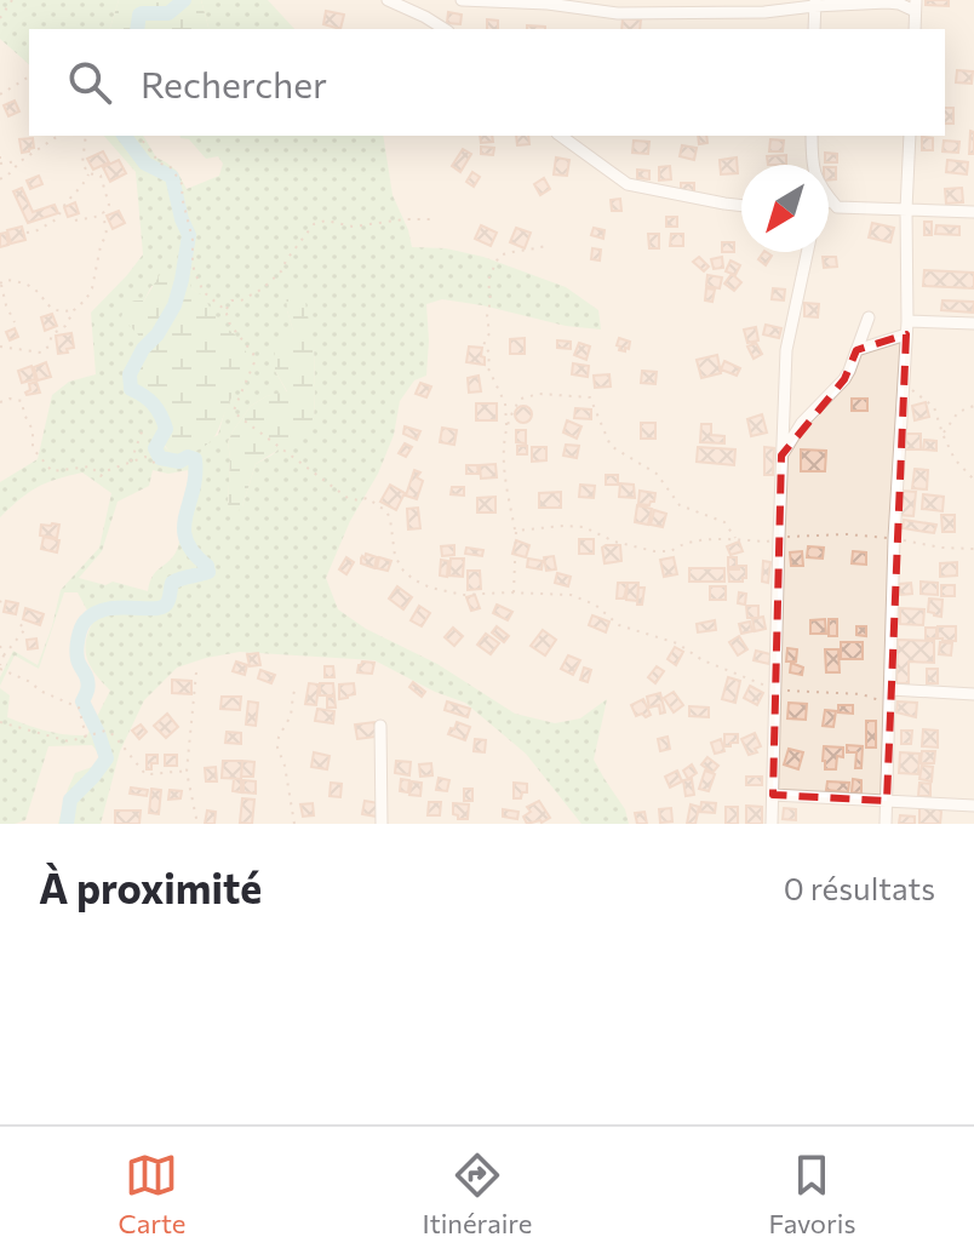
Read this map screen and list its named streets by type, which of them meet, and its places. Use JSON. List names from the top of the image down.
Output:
{
  "north": "bottom left",
  "page": {
    "search": "Rechercher",
    "heading": ["À proximité", "0 résultats"],
    "nav": ["Carte", "Itinéraire", "Favoris"]
  }
}
